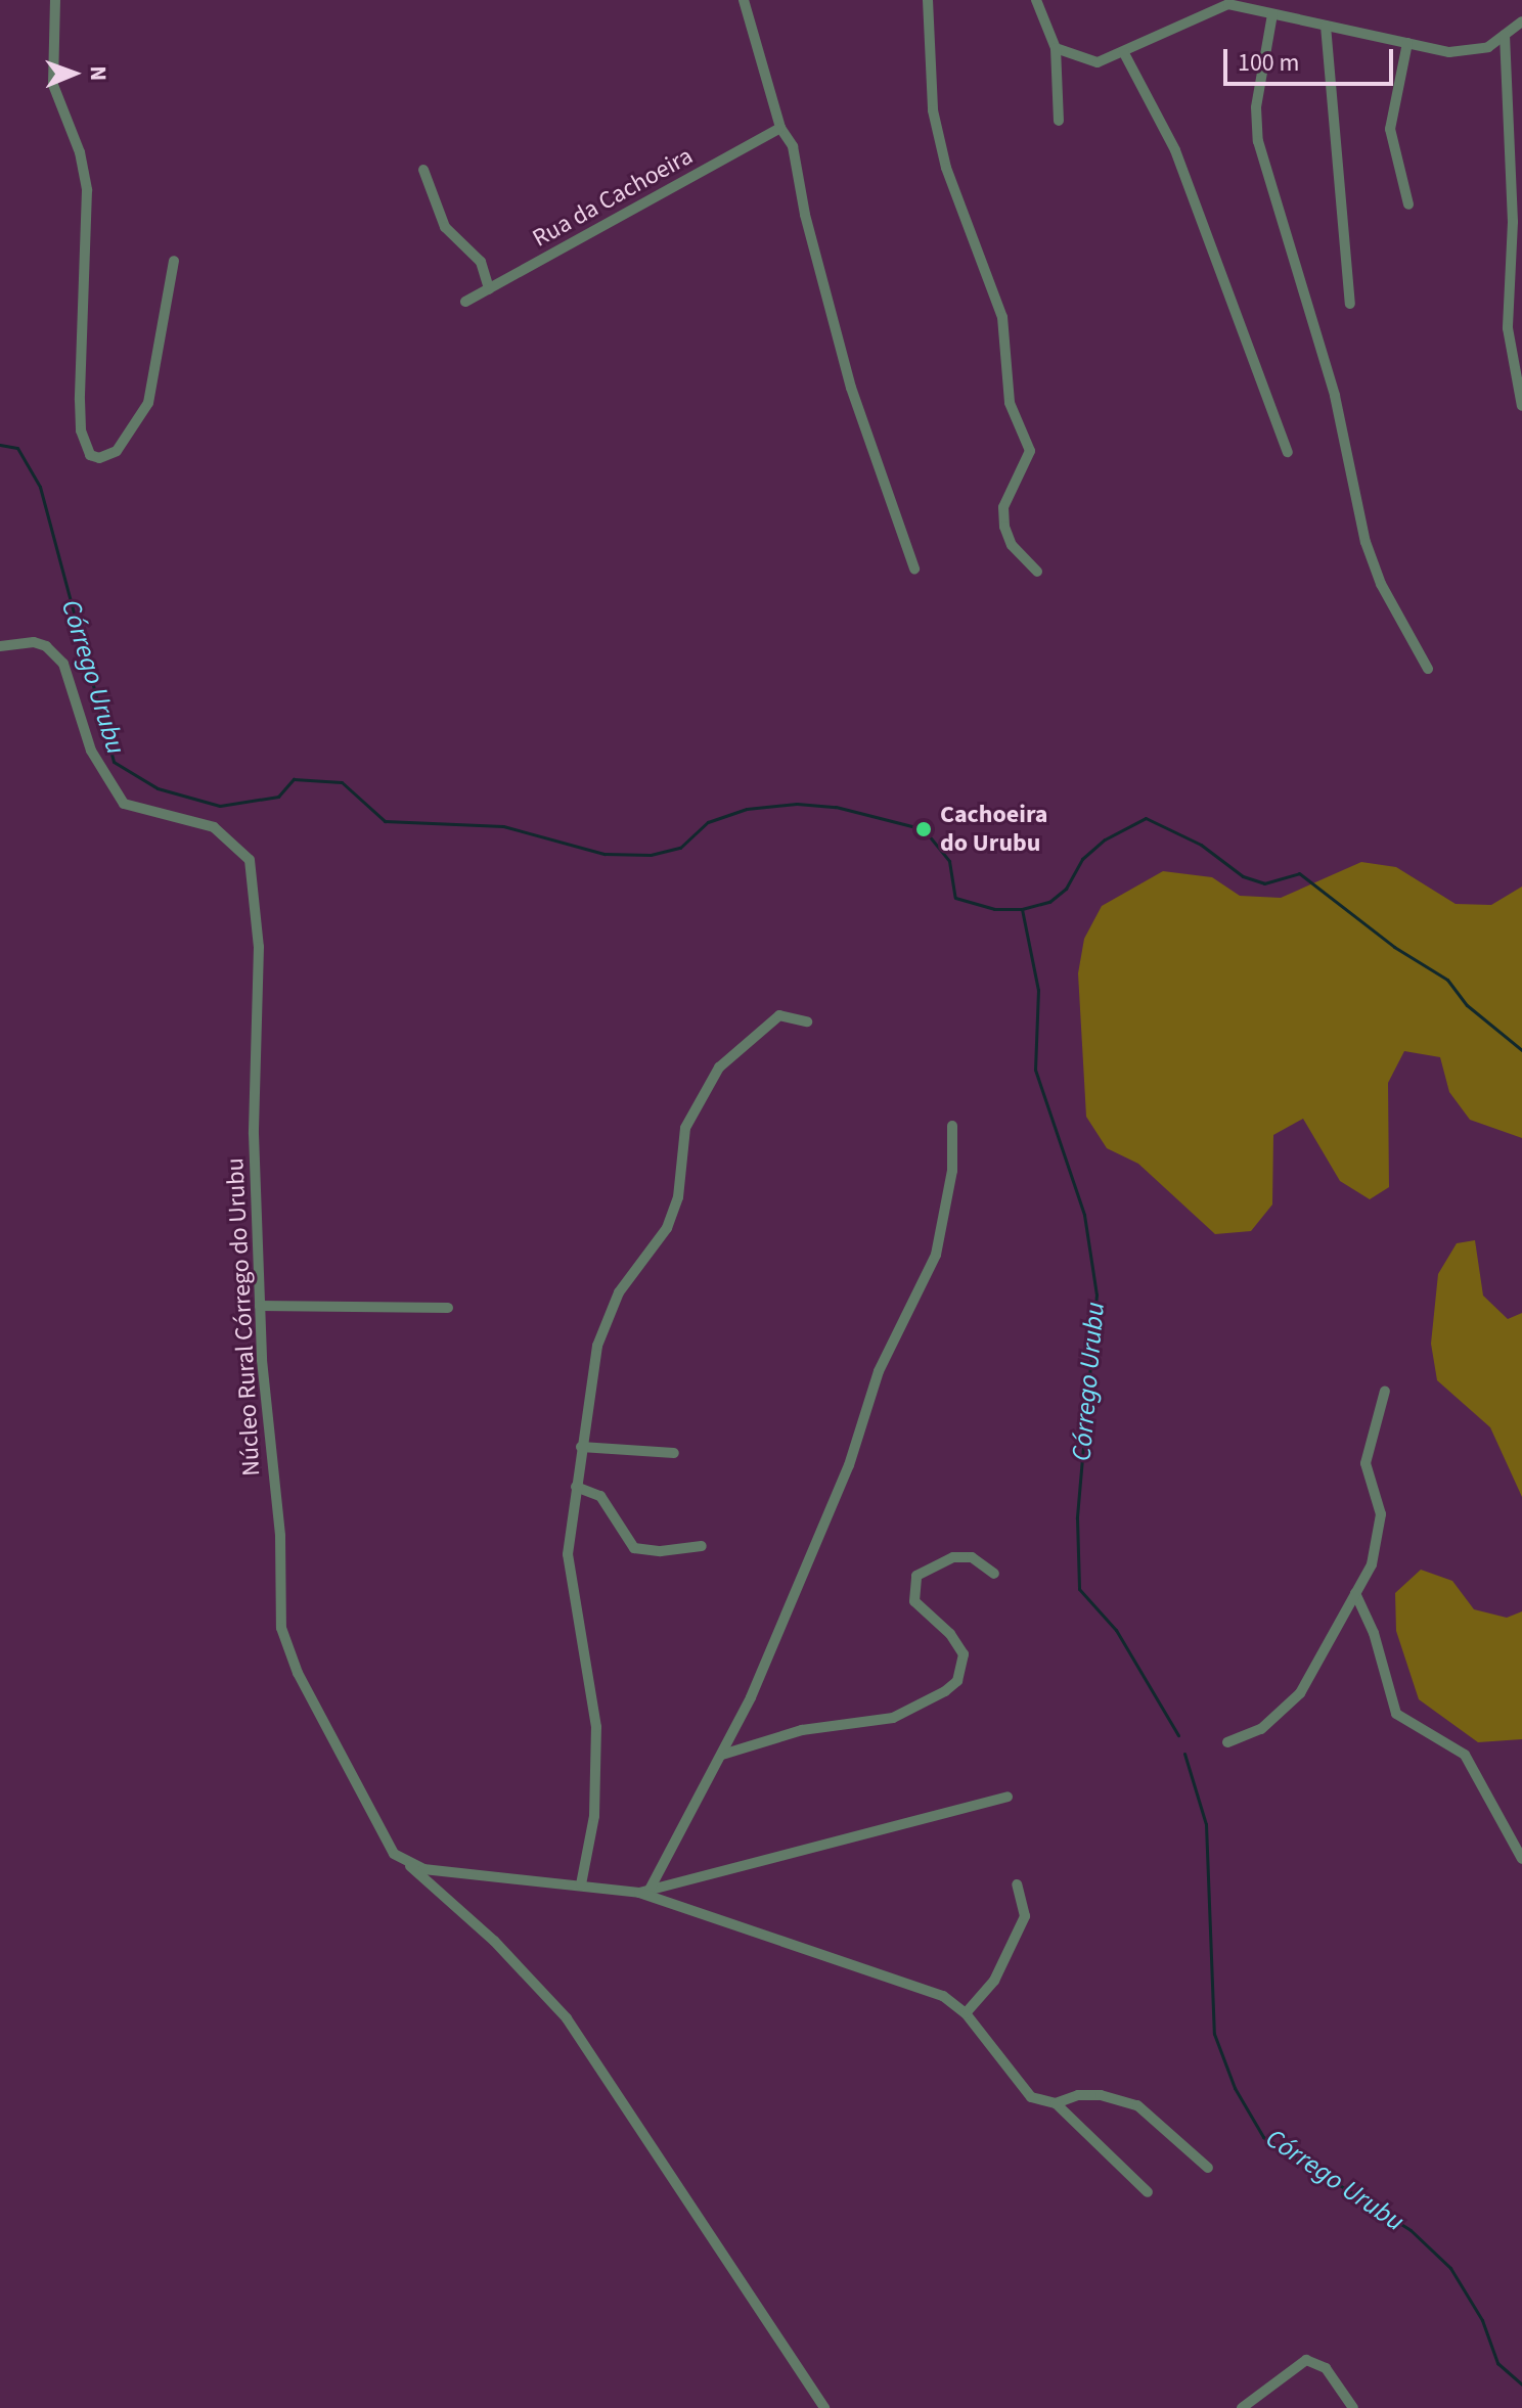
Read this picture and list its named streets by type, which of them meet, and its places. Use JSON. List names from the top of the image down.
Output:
{
  "streets": {
    "street": ["Rua da Cachoeira", "Núcleo Rural Córrego do Urubu"]
  },
  "water": ["Córrego Urubu"],
  "places": ["Cachoeira do Urubu"],
  "scale_bar": "100 m",
  "north": "right"
}
